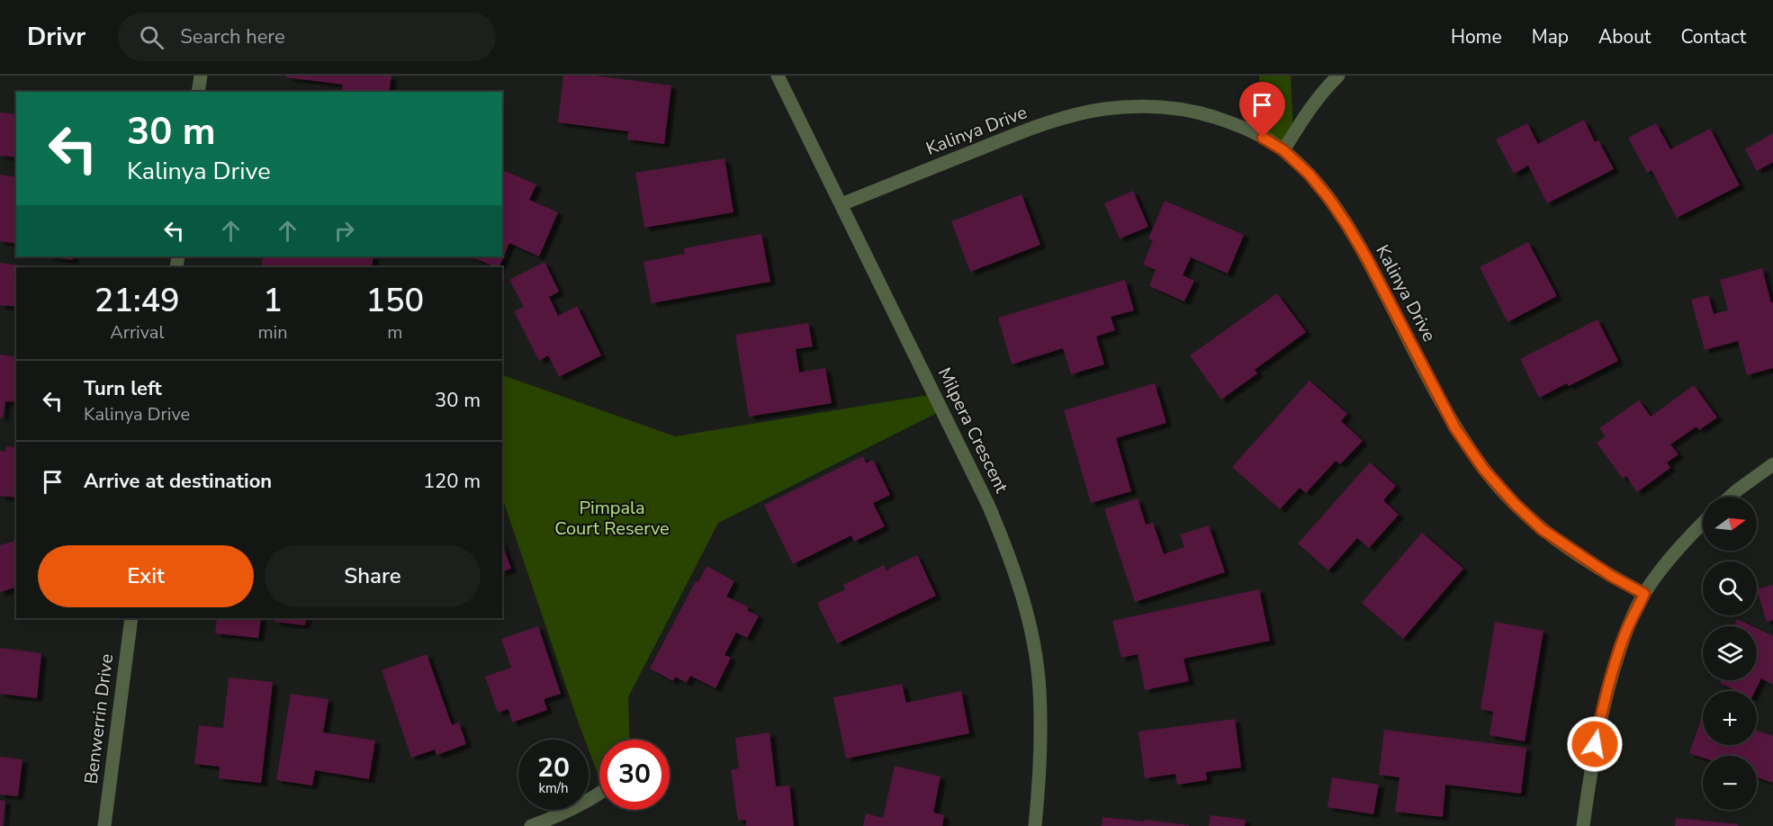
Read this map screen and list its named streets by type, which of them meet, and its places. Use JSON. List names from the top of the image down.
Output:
{
  "streets": {
    "street": ["Kalinya Drive", "Milpera Crescent", "Benwerrin Drive"]
  },
  "crossings": [
    ["Kalinya Drive", "Milpera Crescent"]
  ],
  "parks": ["Pimpala Court Reserve"],
  "north": "right",
  "page": {
    "header": "Drivr",
    "search": "Search here",
    "nav": [
      "Home",
      "Map",
      "About",
      "Contact"
    ],
    "turn": ["30 m", "Kalinya Drive"],
    "eta": [
      "21:49",
      "Arrival",
      "1",
      "min",
      "150",
      "m"
    ],
    "list": [
      {
        "name": "Turn left",
        "note": "Kalinya Drive",
        "value": "30 m"
      },
      {
        "name": "Arrive at destination",
        "value": "120 m"
      }
    ],
    "map_buttons": ["+", "−"],
    "buttons": ["Exit", "Share"],
    "speed": "20 km/h",
    "limit": "30"
  }
}
